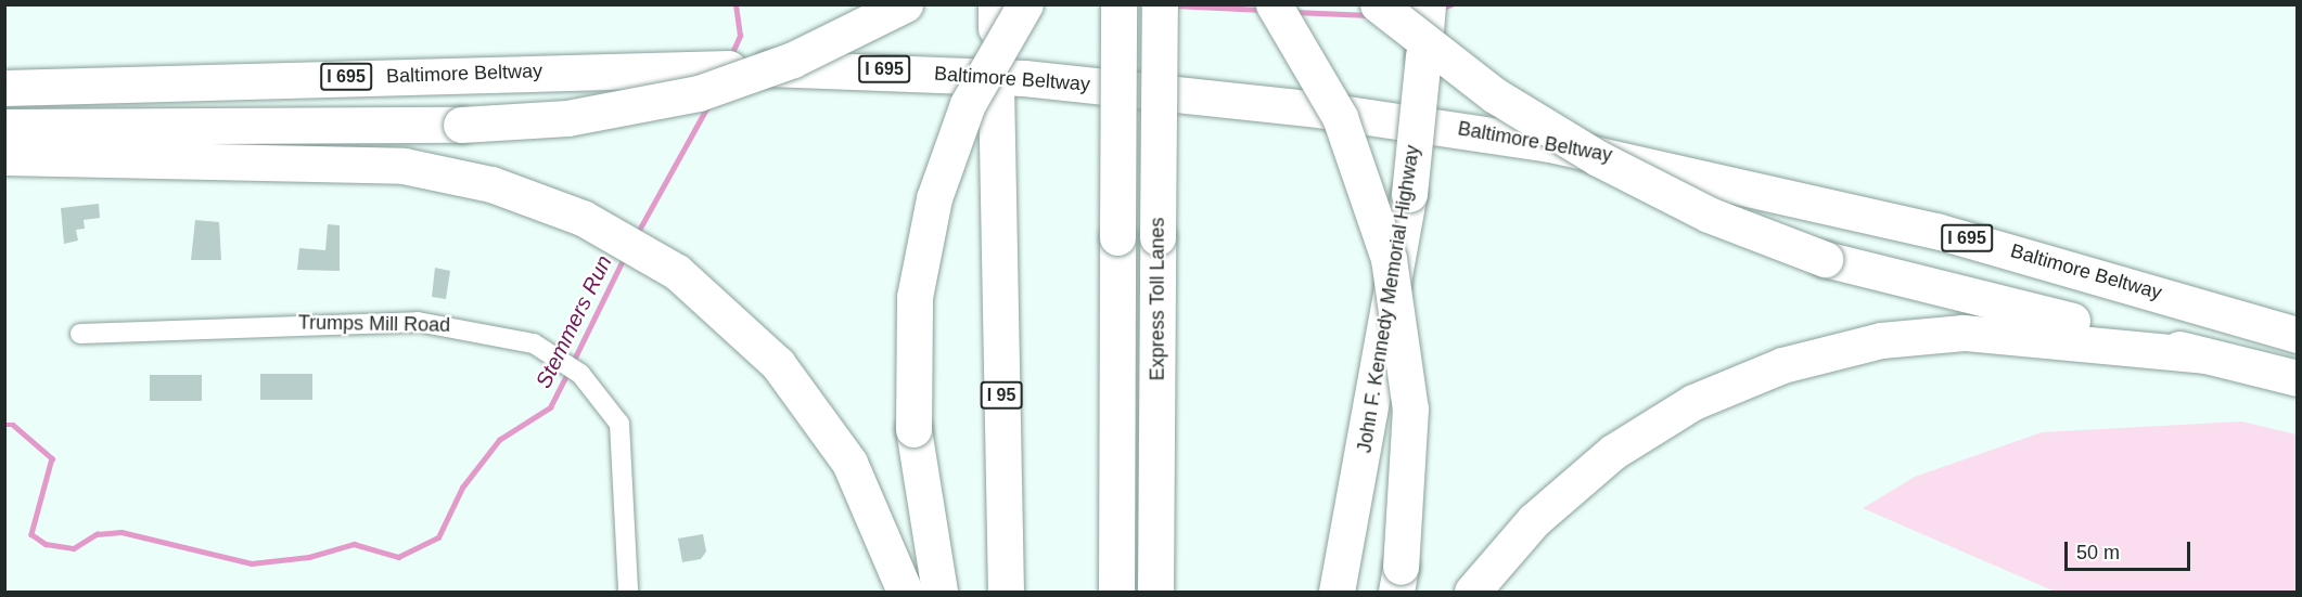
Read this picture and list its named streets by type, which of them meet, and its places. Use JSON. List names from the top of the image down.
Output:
{
  "streets": {
    "highway": [
      "I 695",
      "Baltimore Beltway",
      "Express Toll Lanes",
      "John F. Kennedy Memorial Highway",
      "I 95"
    ],
    "street": ["Trumps Mill Road"]
  },
  "water": ["Stemmers Run"],
  "scale_bar": "50 m"
}
